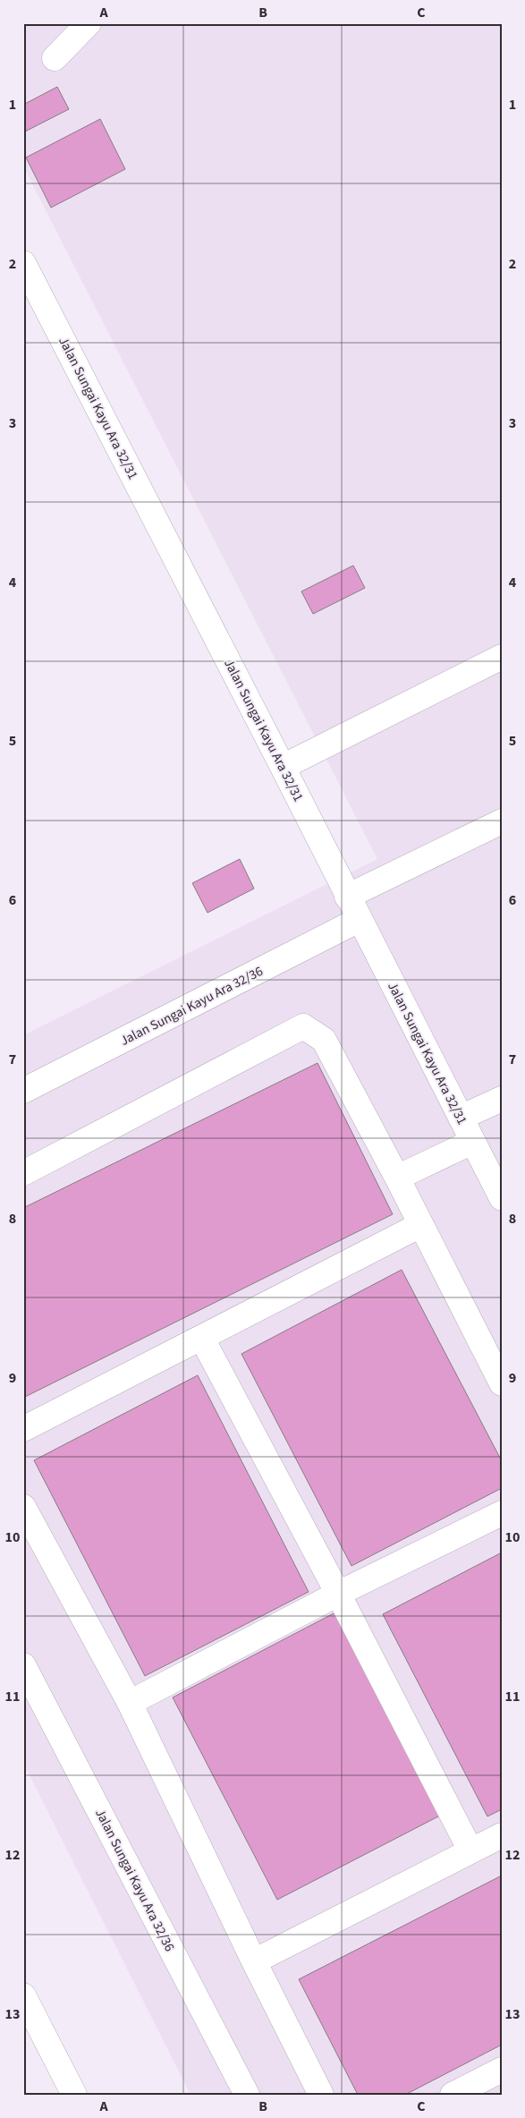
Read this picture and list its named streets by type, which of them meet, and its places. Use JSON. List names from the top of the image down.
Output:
{
  "streets": {
    "street": ["Jalan Sungai Kayu Ara 32/31", "Jalan Sungai Kayu Ara 32/36"]
  },
  "crossings": [
    ["Jalan Sungai Kayu Ara 32/31", "Jalan Sungai Kayu Ara 32/36"]
  ],
  "grid": {
    "columns": ["A", "B", "C"],
    "rows": [
      "1",
      "2",
      "3",
      "4",
      "5",
      "6",
      "7",
      "8",
      "9",
      "10",
      "11",
      "12",
      "13"
    ]
  }
}
